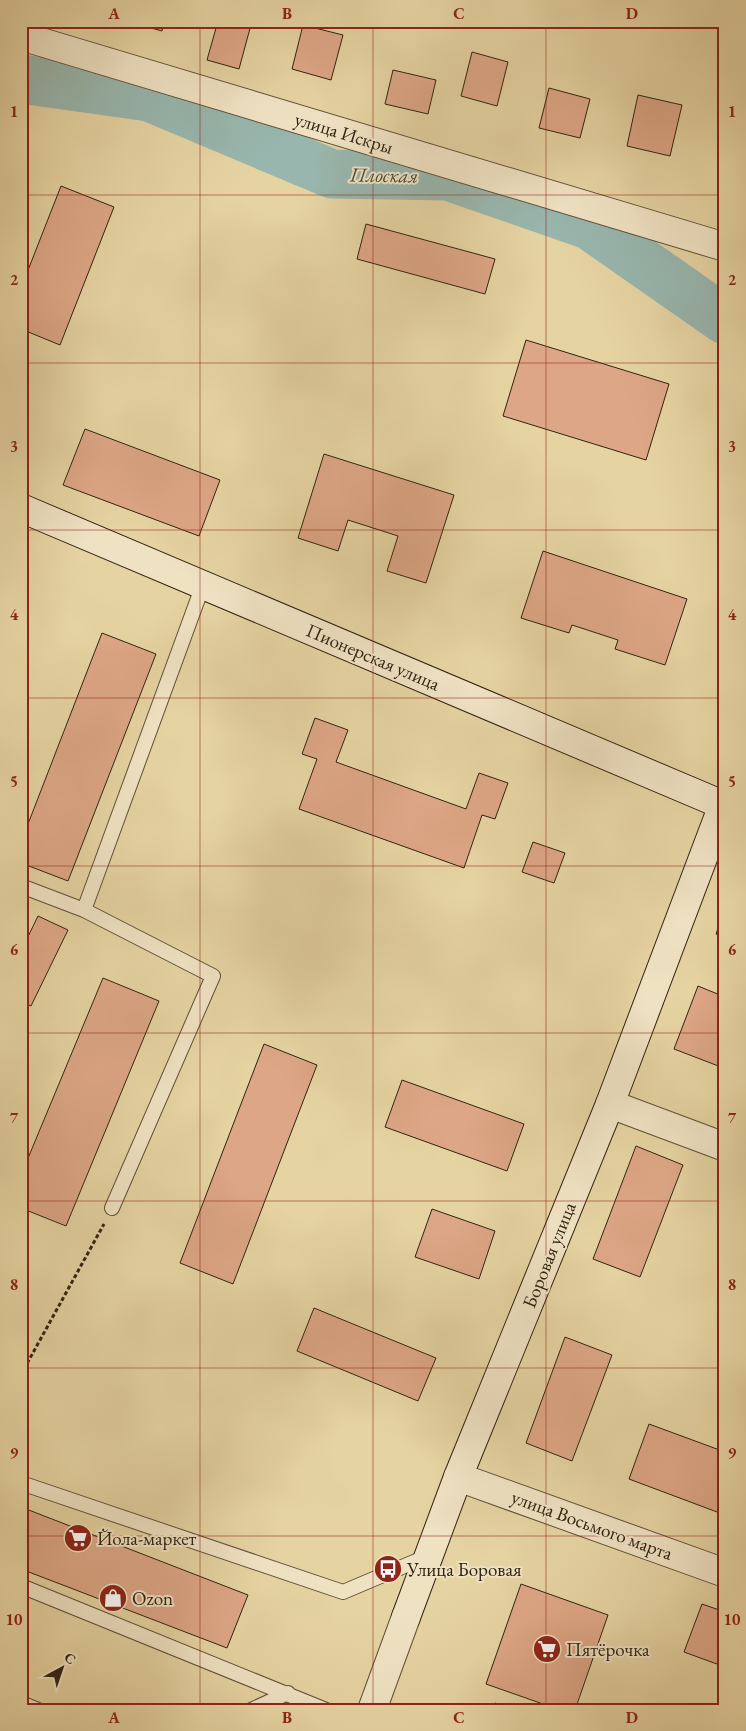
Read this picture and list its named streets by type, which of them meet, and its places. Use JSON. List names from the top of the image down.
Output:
{
  "streets": {
    "street": [
      "улица Искры",
      "Пионерская улица",
      "Боровая улица",
      "улица Восьмого марта"
    ]
  },
  "crossings": [
    ["Пионерская улица", "Боровая улица"],
    ["Боровая улица", "улица Восьмого марта"]
  ],
  "water": ["Плоская"],
  "places": {
    "supermarket": ["Йола-маркет", "Пятёрочка"],
    "bus stop": ["Улица Боровая"],
    "shop": ["Ozon"]
  },
  "north": "top right",
  "grid": {
    "columns": [
      "A",
      "B",
      "C",
      "D"
    ],
    "rows": [
      "1",
      "2",
      "3",
      "4",
      "5",
      "6",
      "7",
      "8",
      "9",
      "10"
    ]
  }
}
